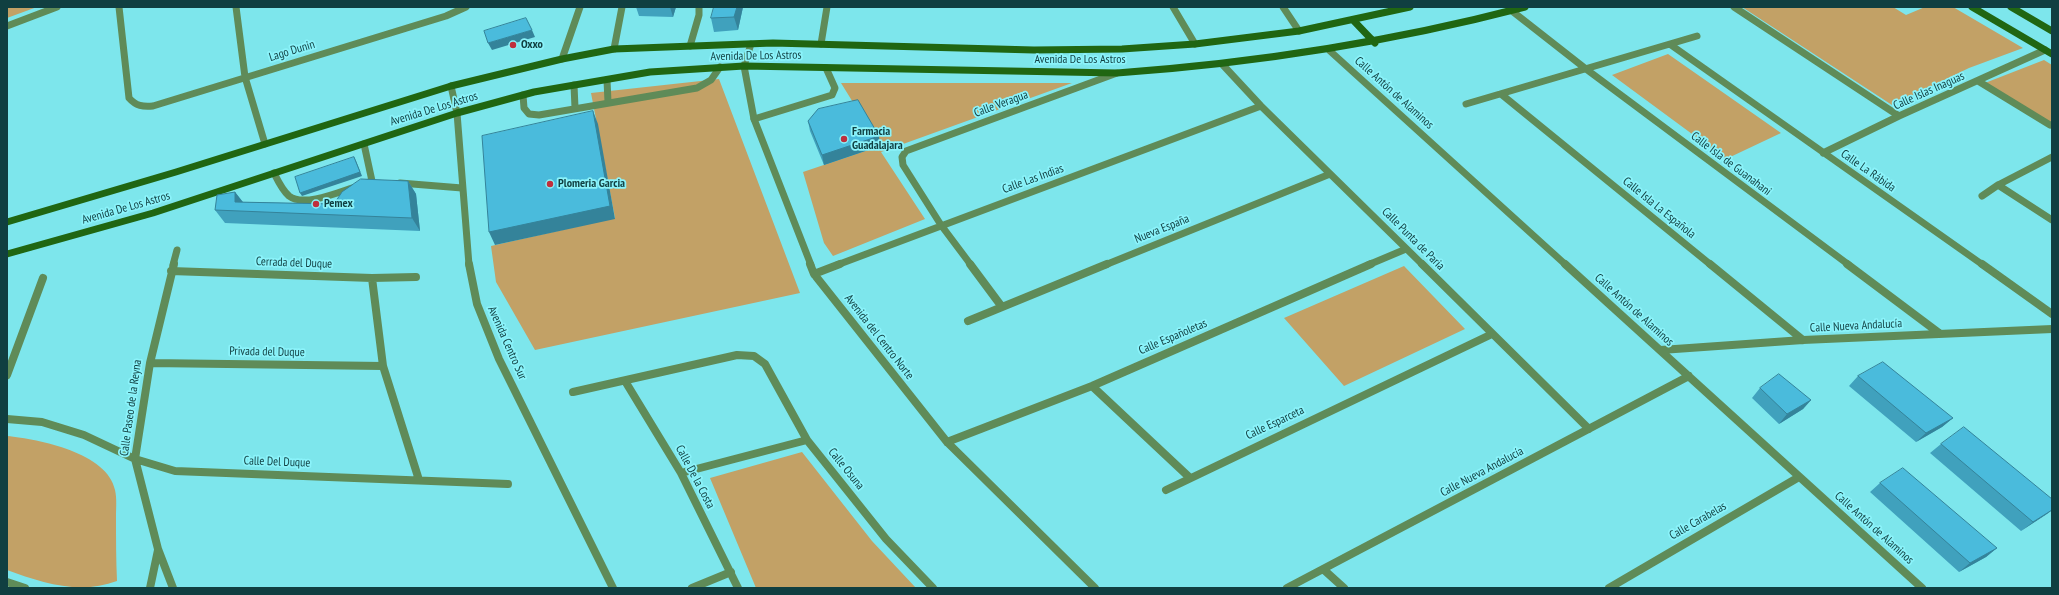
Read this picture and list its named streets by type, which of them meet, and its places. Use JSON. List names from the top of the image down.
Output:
{
  "streets": {
    "main road": ["Avenida De Los Astros"],
    "street": [
      "Lago Dunin",
      "Calle Islas Inaguas",
      "Calle Antón de Alaminos",
      "Calle Veragua",
      "Calle Isla de Guanahani",
      "Calle La Rábida",
      "Calle Las Indias",
      "Calle Isla La Española",
      "Nueva España",
      "Calle Punta de Paria",
      "Cerrada del Duque",
      "Calle Nueva Andalucía",
      "Avenida del Centro Norte",
      "Calle Españoletas",
      "Avenida Centro Sur",
      "Privada del Duque",
      "Calle Paseo de la Reyna",
      "Calle Esparceta",
      "Calle Del Duque",
      "Calle Osuna",
      "Calle De la Costa",
      "Calle Carabelas"
    ]
  },
  "crossings": [
    ["Avenida De Los Astros", "Calle Antón de Alaminos"],
    ["Avenida De Los Astros", "Calle Veragua"],
    ["Avenida De Los Astros", "Calle Isla de Guanahani"],
    ["Avenida De Los Astros", "Calle Punta de Paria"],
    ["Avenida De Los Astros", "Avenida del Centro Norte"],
    ["Avenida De Los Astros", "Avenida Centro Sur"],
    ["Calle Islas Inaguas", "Calle La Rábida"],
    ["Calle Antón de Alaminos", "Calle Nueva Andalucía"],
    ["Calle Antón de Alaminos", "Calle Carabelas"],
    ["Calle Veragua", "Calle Las Indias"],
    ["Calle Isla de Guanahani", "Calle Nueva Andalucía"],
    ["Calle Las Indias", "Calle Punta de Paria"],
    ["Calle Las Indias", "Avenida del Centro Norte"],
    ["Calle Isla La Española", "Calle Nueva Andalucía"],
    ["Nueva España", "Calle Punta de Paria"],
    ["Calle Punta de Paria", "Calle Nueva Andalucía"],
    ["Calle Punta de Paria", "Calle Españoletas"],
    ["Calle Punta de Paria", "Calle Esparceta"],
    ["Cerrada del Duque", "Calle Paseo de la Reyna"],
    ["Avenida del Centro Norte", "Calle Españoletas"],
    ["Privada del Duque", "Calle Paseo de la Reyna"],
    ["Calle Paseo de la Reyna", "Calle Del Duque"],
    ["Calle Osuna", "Calle De la Costa"]
  ],
  "places": [
    "Oxxo",
    "Farmacia Guadalajara",
    "Plomeria Garcia",
    "Pemex"
  ]
}
